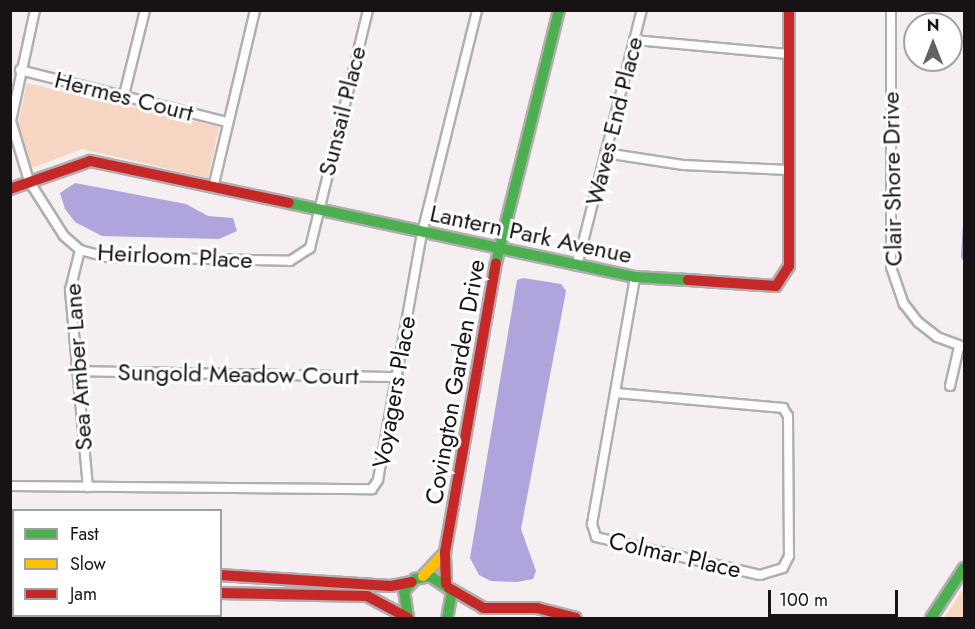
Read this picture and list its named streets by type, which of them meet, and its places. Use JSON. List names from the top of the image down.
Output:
{
  "streets": {
    "main road": ["Lantern Park Avenue", "Covington Garden Drive"],
    "street": [
      "Hermes Court",
      "Sunsail Place",
      "Waves End Place",
      "Clair Shore Drive",
      "Heirloom Place",
      "Sea Amber Lane",
      "Sungold Meadow Court",
      "Voyagers Place",
      "Colmar Place"
    ]
  },
  "crossings": [
    ["Hermes Court", "Heirloom Place"],
    ["Sunsail Place", "Lantern Park Avenue"],
    ["Sunsail Place", "Heirloom Place"],
    ["Waves End Place", "Lantern Park Avenue"],
    ["Lantern Park Avenue", "Heirloom Place"],
    ["Lantern Park Avenue", "Covington Garden Drive"],
    ["Lantern Park Avenue", "Voyagers Place"],
    ["Lantern Park Avenue", "Colmar Place"],
    ["Heirloom Place", "Sea Amber Lane"],
    ["Sea Amber Lane", "Sungold Meadow Court"],
    ["Sea Amber Lane", "Voyagers Place"],
    ["Sungold Meadow Court", "Voyagers Place"]
  ],
  "legend": ["Fast", "Slow", "Jam"],
  "scale_bar": "100 m",
  "north": "top"
}
